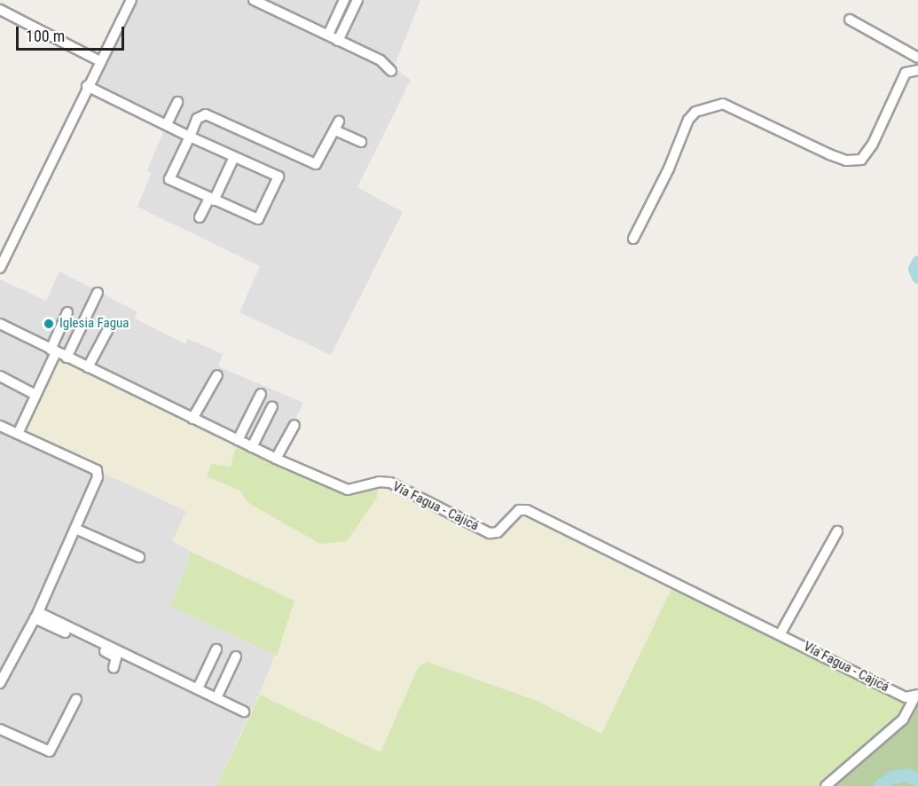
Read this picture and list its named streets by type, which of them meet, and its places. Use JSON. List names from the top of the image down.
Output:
{
  "streets": {
    "street": ["Vía Fagua - Cajicá"]
  },
  "places": ["Iglesia Fagua"],
  "scale_bar": "100 m"
}
